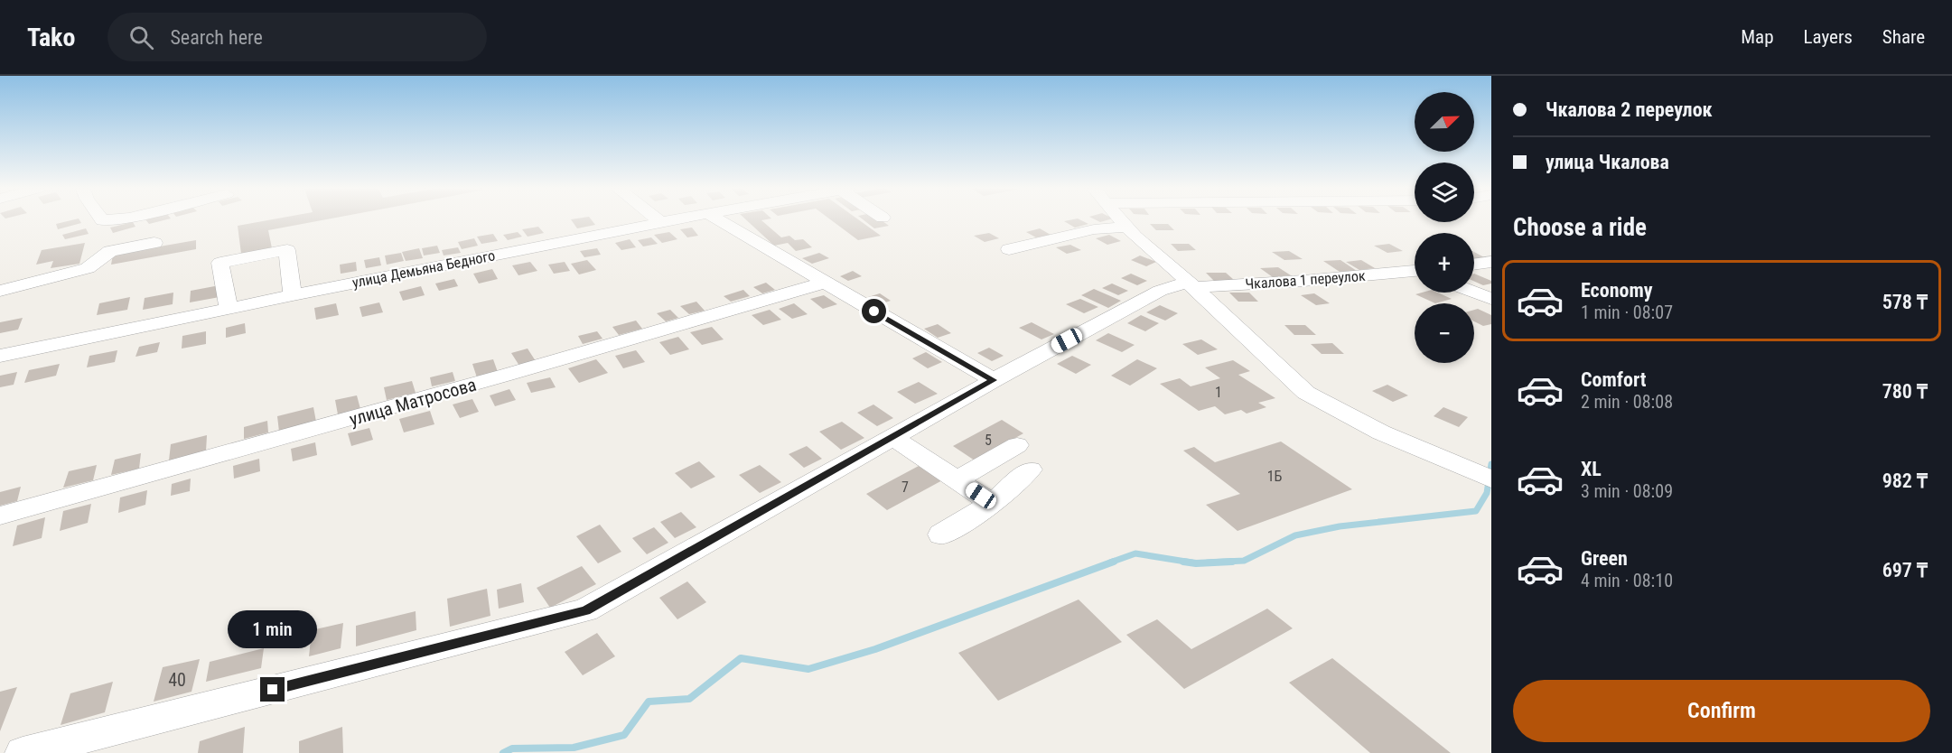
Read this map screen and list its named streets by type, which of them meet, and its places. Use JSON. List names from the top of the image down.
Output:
{
  "streets": {
    "street": ["улица Демьяна Бедного", "Чкалова 1 переулок", "улица Матросова"]
  },
  "house_numbers": [
    "1",
    "5",
    "1Б",
    "7",
    "40"
  ],
  "north": "top right",
  "page": {
    "header": "Tako",
    "search": "Search here",
    "nav": ["Map", "Layers", "Share"],
    "banner": ["Чкалова 2 переулок", "улица Чкалова"],
    "map_buttons": ["+", "−"],
    "heading": "Choose a ride",
    "list": [
      {
        "name": "Economy",
        "note": "1 min · 08:07",
        "value": "578 ₸"
      },
      {
        "name": "Comfort",
        "note": "2 min · 08:08",
        "value": "780 ₸"
      },
      {
        "name": "XL",
        "note": "3 min · 08:09",
        "value": "982 ₸"
      },
      {
        "name": "Green",
        "note": "4 min · 08:10",
        "value": "697 ₸"
      }
    ],
    "bubble": "1 min",
    "buttons": "Confirm"
  }
}
